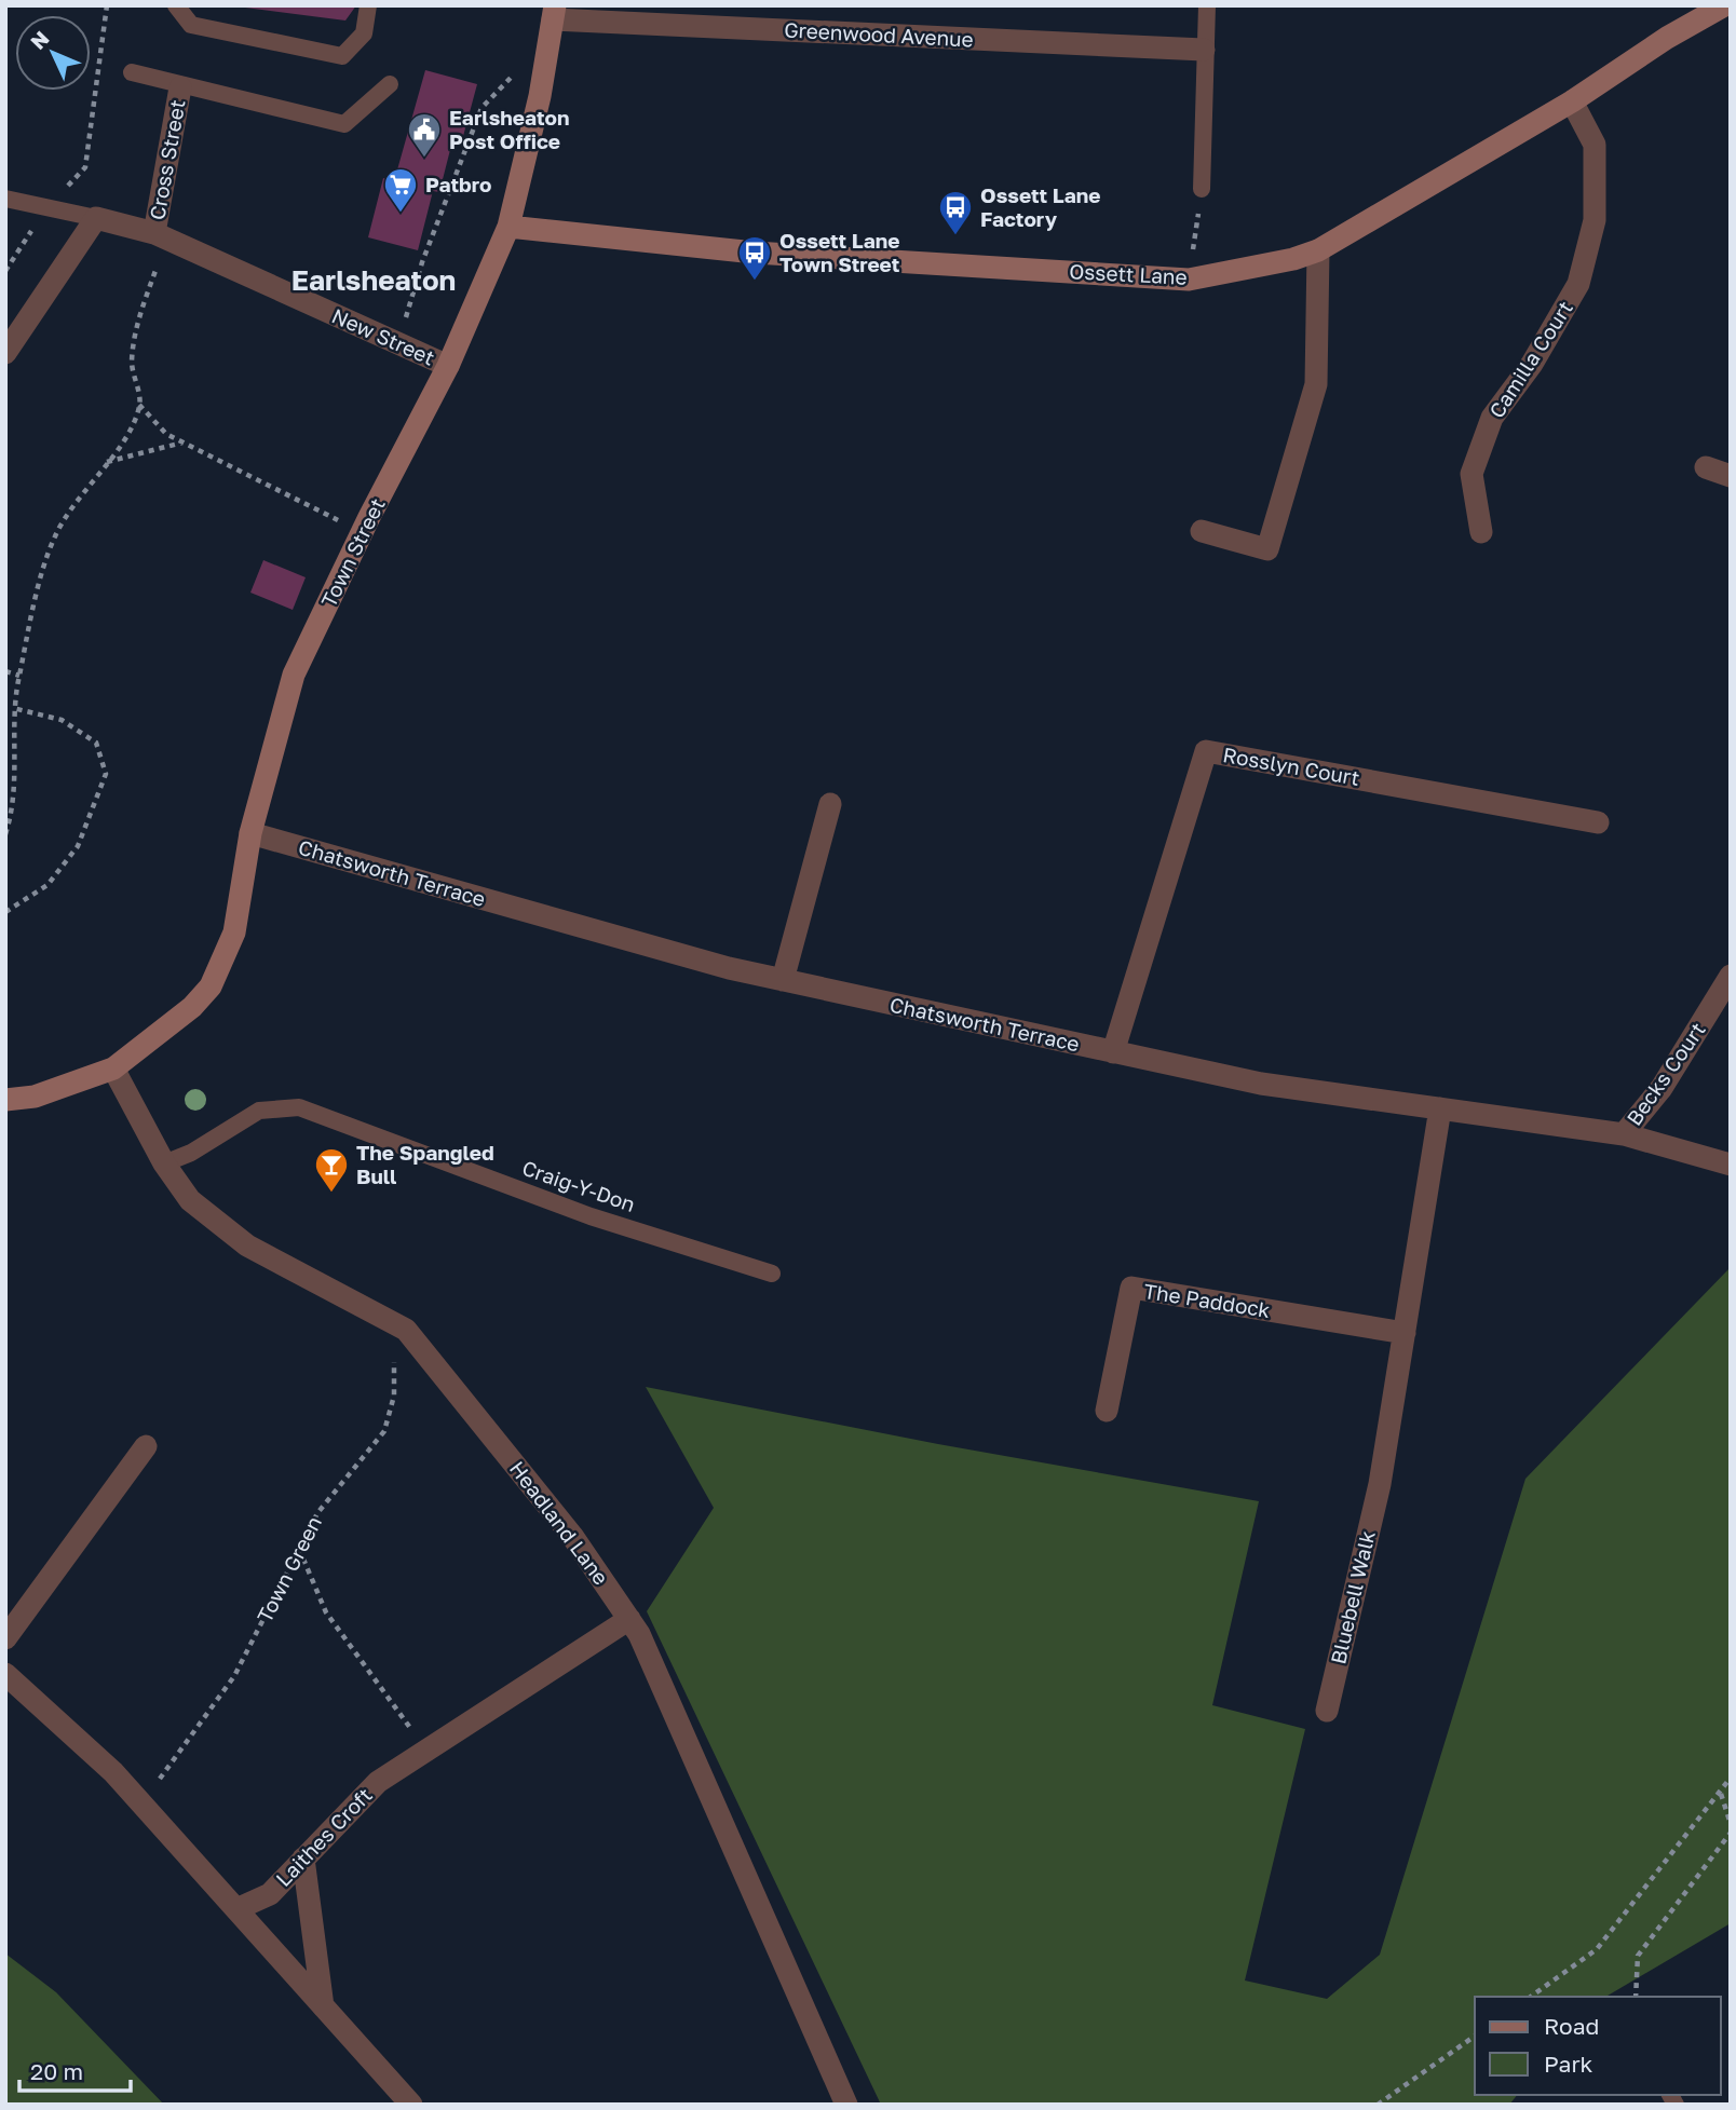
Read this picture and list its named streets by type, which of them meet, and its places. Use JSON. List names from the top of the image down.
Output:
{
  "streets": {
    "street": [
      "Greenwood Avenue",
      "Cross Street",
      "Ossett Lane",
      "New Street",
      "Camilla Court",
      "Town Street",
      "Rosslyn Court",
      "Chatsworth Terrace",
      "Becks Court",
      "The Paddock",
      "Headland Lane",
      "Bluebell Walk",
      "Laithes Croft"
    ],
    "lane": ["Craig-Y-Don"],
    "path": ["Town Green"]
  },
  "crossings": [
    ["Greenwood Avenue", "Town Street"],
    ["Cross Street", "New Street"],
    ["Ossett Lane", "Camilla Court"],
    ["Ossett Lane", "Town Street"],
    ["New Street", "Town Street"],
    ["Town Street", "Chatsworth Terrace"],
    ["Town Street", "Headland Lane"],
    ["Rosslyn Court", "Chatsworth Terrace"],
    ["Chatsworth Terrace", "Becks Court"],
    ["Craig-Y-Don", "Headland Lane"],
    ["The Paddock", "Bluebell Walk"],
    ["Headland Lane", "Town Green"],
    ["Headland Lane", "Laithes Croft"]
  ],
  "districts": ["Earlsheaton"],
  "places": {
    "public building": ["Earlsheaton Post Office"],
    "supermarket": ["Patbro"],
    "bus stop": ["Ossett Lane Factory", "Ossett Lane Town Street"],
    "bar": ["The Spangled Bull"]
  },
  "legend": ["Road", "Park"],
  "scale_bar": "20 m",
  "north": "top left"
}
